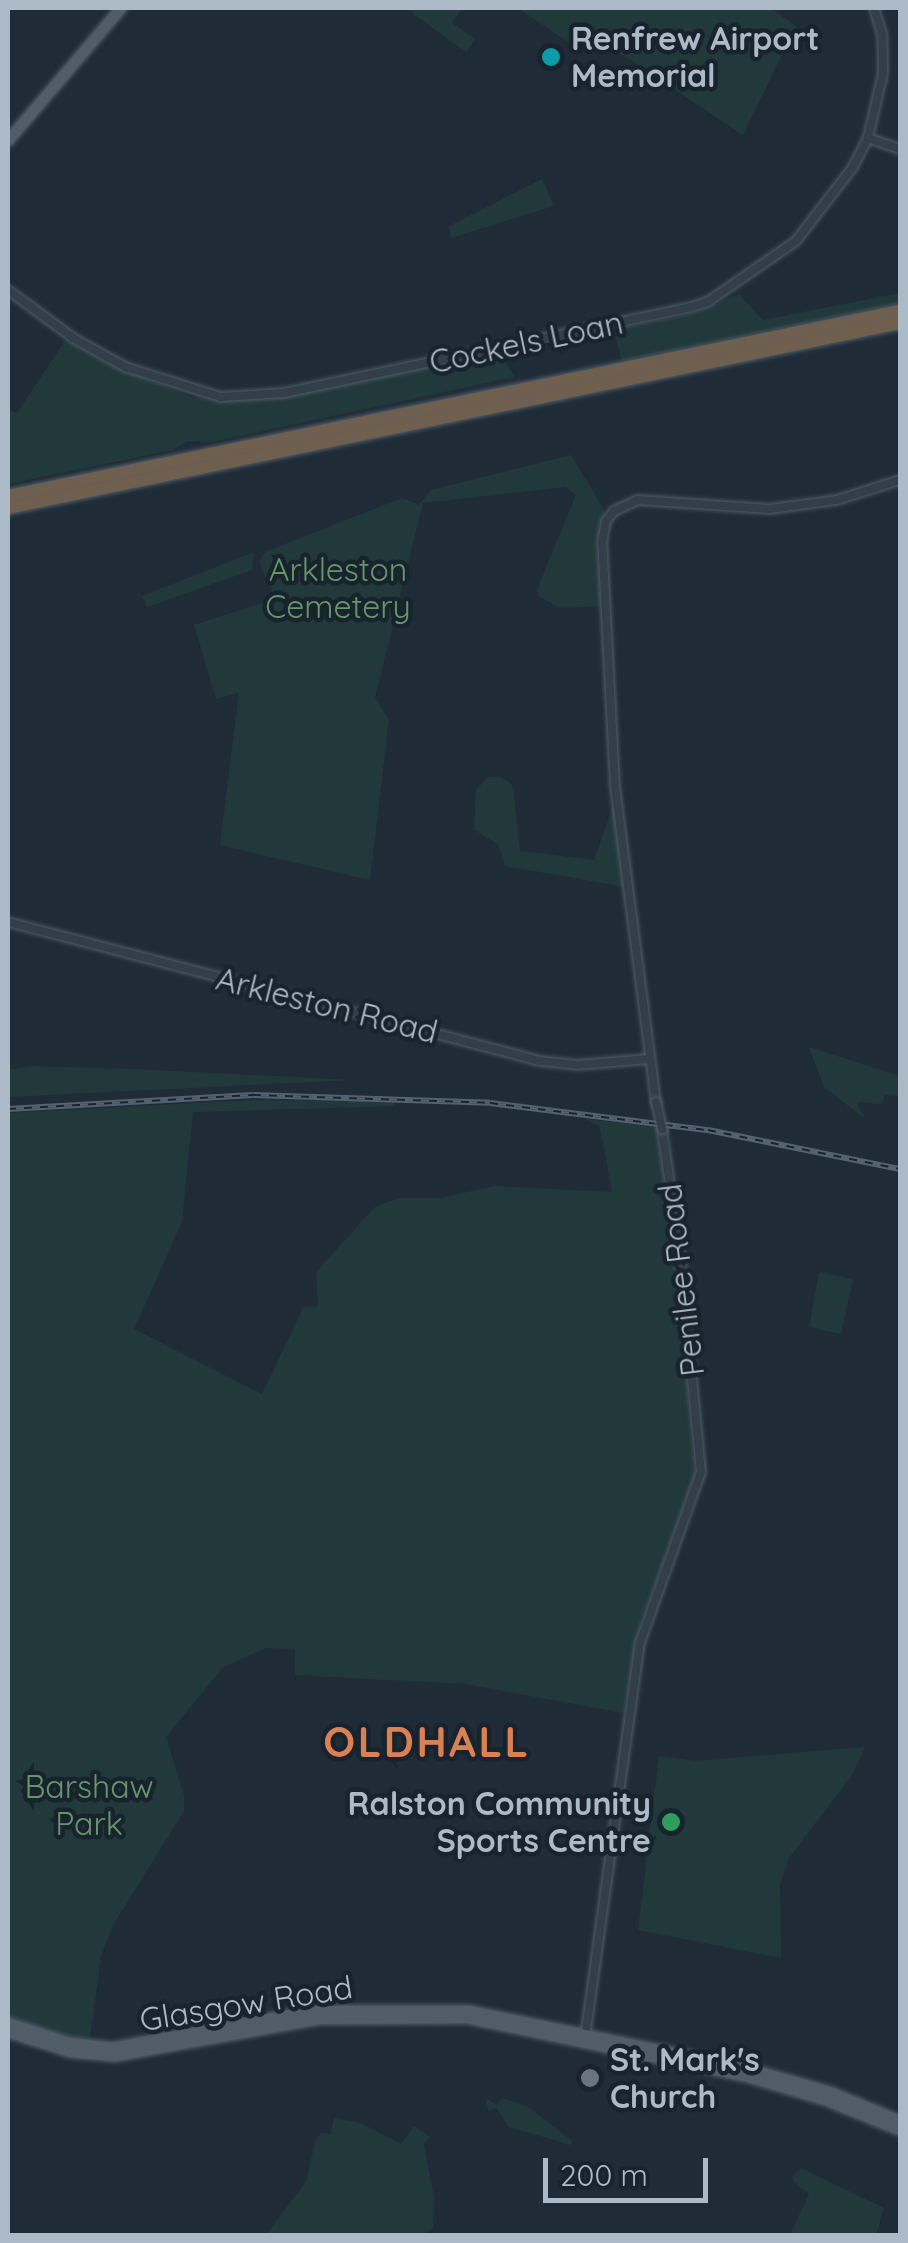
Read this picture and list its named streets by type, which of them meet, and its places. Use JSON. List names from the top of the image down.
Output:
{
  "streets": {
    "main road": ["Glasgow Road"],
    "street": ["Cockels Loan", "Arkleston Road", "Penilee Road"]
  },
  "crossings": [
    ["Arkleston Road", "Penilee Road"],
    ["Penilee Road", "Glasgow Road"]
  ],
  "districts": ["OLDHALL"],
  "parks": ["Arkleston Cemetery", "Barshaw Park"],
  "places": ["Renfrew Airport Memorial", "Ralston Community Sports Centre", "St. Mark's Church"],
  "scale_bar": "200 m"
}
